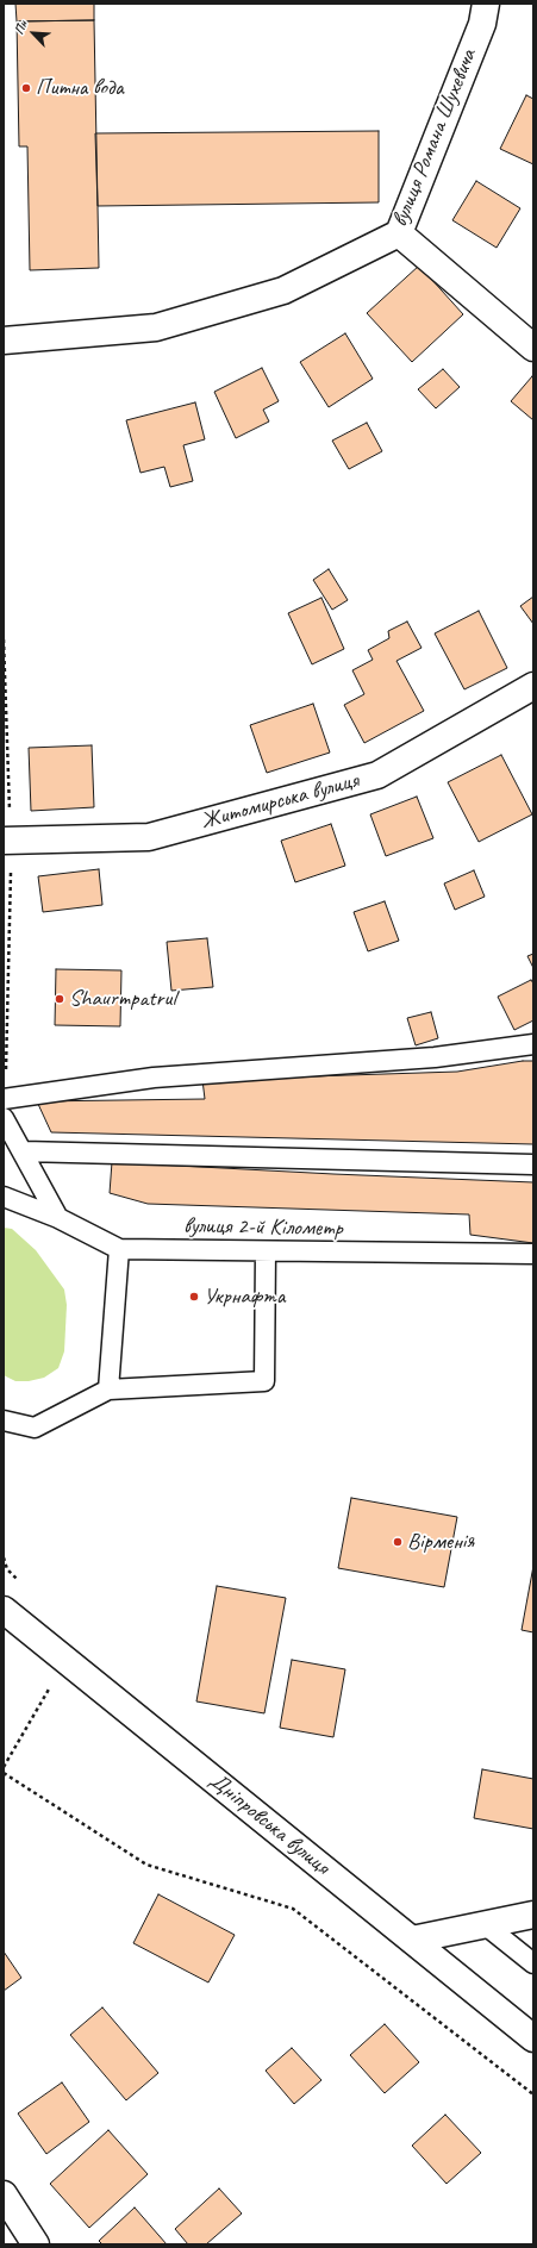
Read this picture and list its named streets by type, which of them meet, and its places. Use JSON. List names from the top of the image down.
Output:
{
  "streets": {
    "street": ["вулиця Романа Шухевича", "Житомирська вулиця", "Дніпровська вулиця"],
    "lane": ["вулиця 2-й Кілометр"]
  },
  "places": [
    "Питна вода",
    "Shaurmpatrul",
    "Укрнафта",
    "Вірменія"
  ],
  "north": "top left"
}
